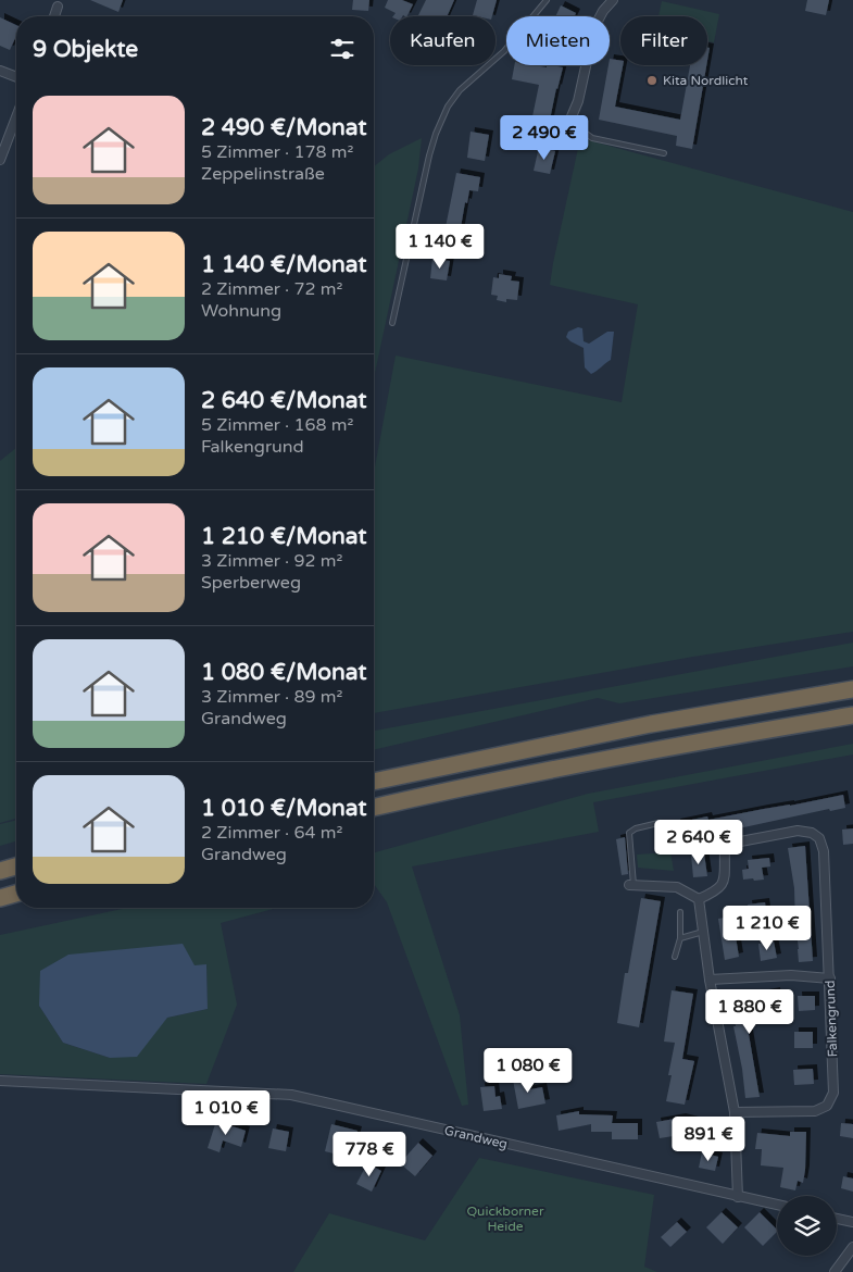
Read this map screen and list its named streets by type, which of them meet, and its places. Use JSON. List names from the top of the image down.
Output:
{
  "streets": {
    "street": ["Falkengrund", "Grandweg"]
  },
  "parks": ["Quickborner Heide"],
  "places": ["Kita Nordlicht"],
  "page": {
    "chip": ["Kaufen", "Mieten", "Filter"],
    "heading": "9 Objekte",
    "list": [
      {
        "name": "2 490 €/Monat",
        "note": "5 Zimmer · 178 m² · Zeppelinstraße"
      },
      {
        "name": "1 140 €/Monat",
        "note": "2 Zimmer · 72 m² · Wohnung"
      },
      {
        "name": "2 640 €/Monat",
        "note": "5 Zimmer · 168 m² · Falkengrund"
      },
      {
        "name": "1 210 €/Monat",
        "note": "3 Zimmer · 92 m² · Sperberweg"
      },
      {
        "name": "1 080 €/Monat",
        "note": "3 Zimmer · 89 m² · Grandweg"
      },
      {
        "name": "1 010 €/Monat",
        "note": "2 Zimmer · 64 m² · Grandweg"
      }
    ],
    "price": [
      "2 490 €",
      "1 140 €",
      "2 640 €",
      "1 210 €",
      "1 880 €",
      "1 080 €",
      "1 010 €",
      "891 €",
      "778 €"
    ]
  }
}
